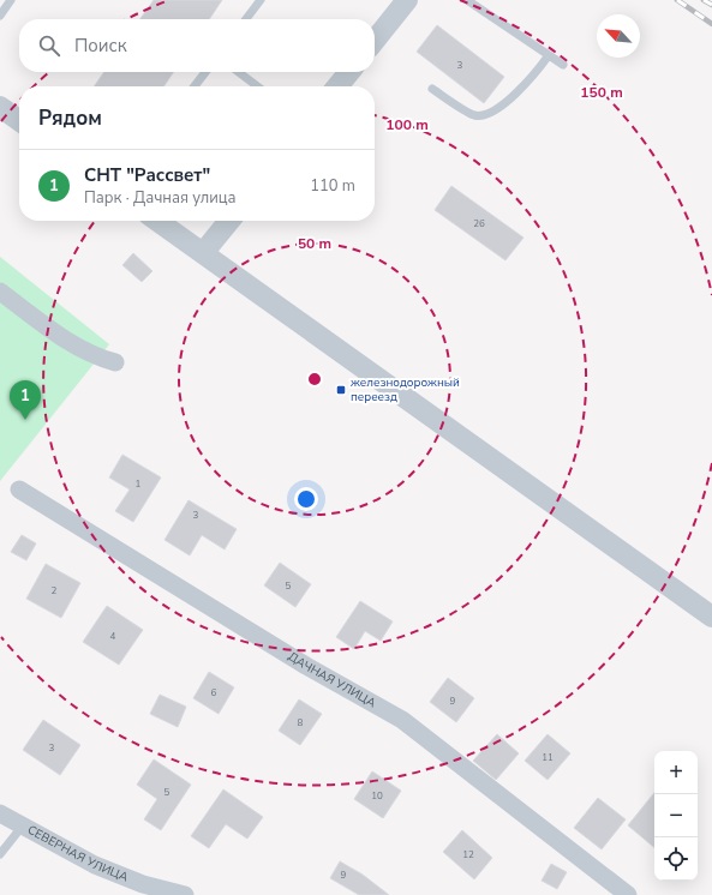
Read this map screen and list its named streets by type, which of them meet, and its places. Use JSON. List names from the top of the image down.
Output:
{
  "streets": {
    "street": ["ДАЧНАЯ УЛИЦА", "СЕВЕРНАЯ УЛИЦА"]
  },
  "places": {
    "transit": ["железнодорожный переезд"]
  },
  "house_numbers": [
    "3",
    "26",
    "1",
    "3",
    "5",
    "2",
    "4",
    "6",
    "9",
    "8",
    "3",
    "11",
    "5",
    "10",
    "12",
    "9"
  ],
  "north": "top left",
  "page": {
    "search": "Поиск",
    "heading": "Рядом",
    "list": [
      {
        "mark": "1",
        "name": "СНТ \"Рассвет\"",
        "note": "Парк · Дачная улица",
        "value": "110 m"
      }
    ],
    "pins": "1",
    "map_buttons": ["+", "−"]
  },
  "rings": ["150 m", "100 m", "50 m"]
}
